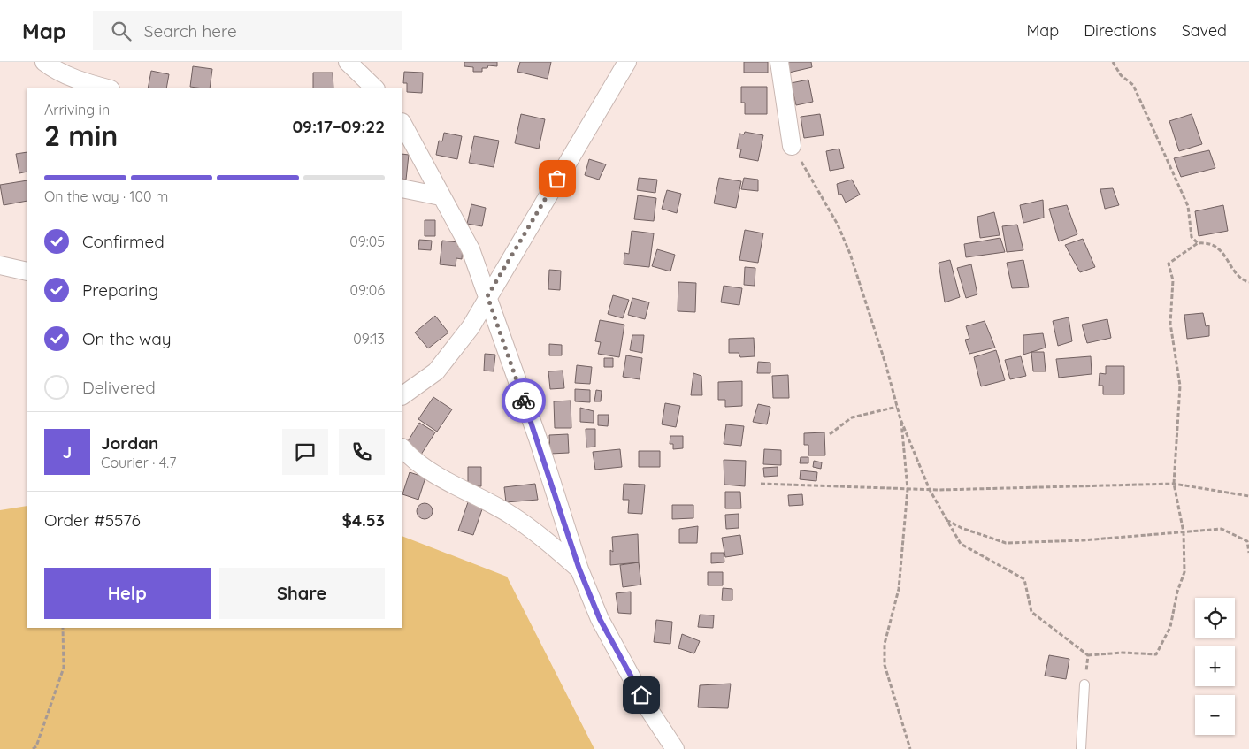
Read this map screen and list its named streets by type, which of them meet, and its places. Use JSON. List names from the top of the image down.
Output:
{
  "page": {
    "header": "Map",
    "search": "Search here",
    "nav": ["Map", "Directions", "Saved"],
    "heading": ["2 min", "Arriving in", "09:17–09:22"],
    "panel": [
      "Jordan",
      "Courier · 4.7",
      "Order #5576",
      "$4.53"
    ],
    "bar": "On the way · 100 m",
    "list": [
      ["Confirmed", "09:05"],
      ["Preparing", "09:06"],
      ["On the way", "09:13"],
      "Delivered"
    ],
    "round": "J",
    "buttons": ["Help", "Share"],
    "map_buttons": ["+", "−"]
  }
}
